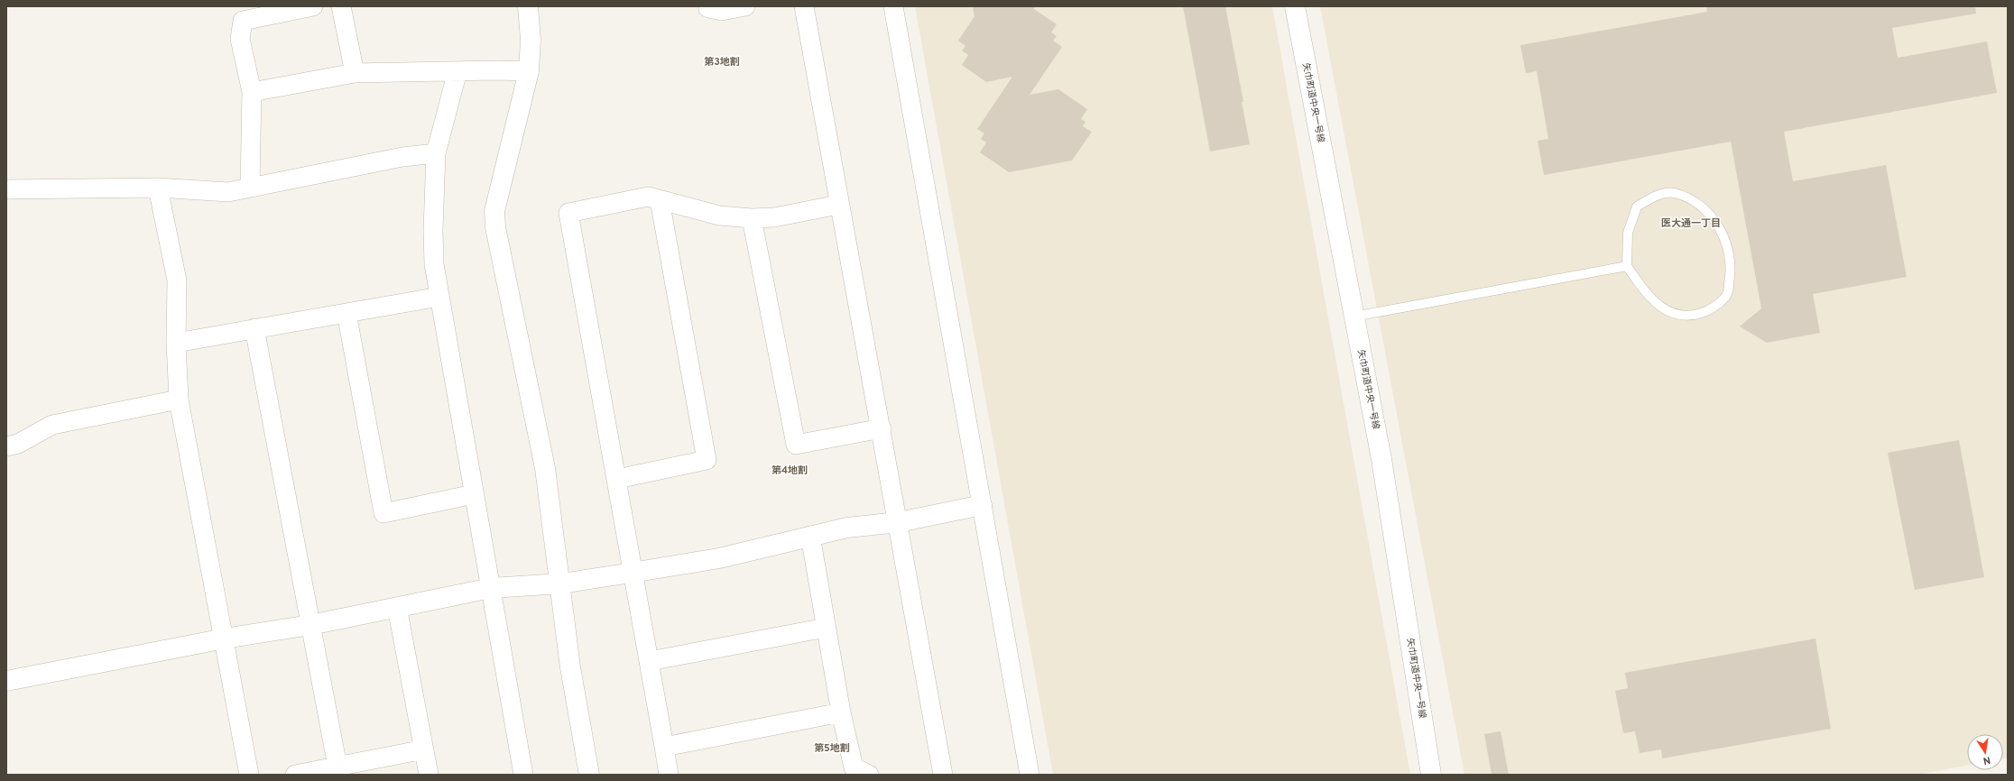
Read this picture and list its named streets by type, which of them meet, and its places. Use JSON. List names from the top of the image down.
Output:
{
  "streets": {
    "street": ["矢巾町道中央一号線"]
  },
  "districts": [
    "第3地割",
    "医大通一丁目",
    "第4地割",
    "第5地割"
  ],
  "north": "bottom"
}
